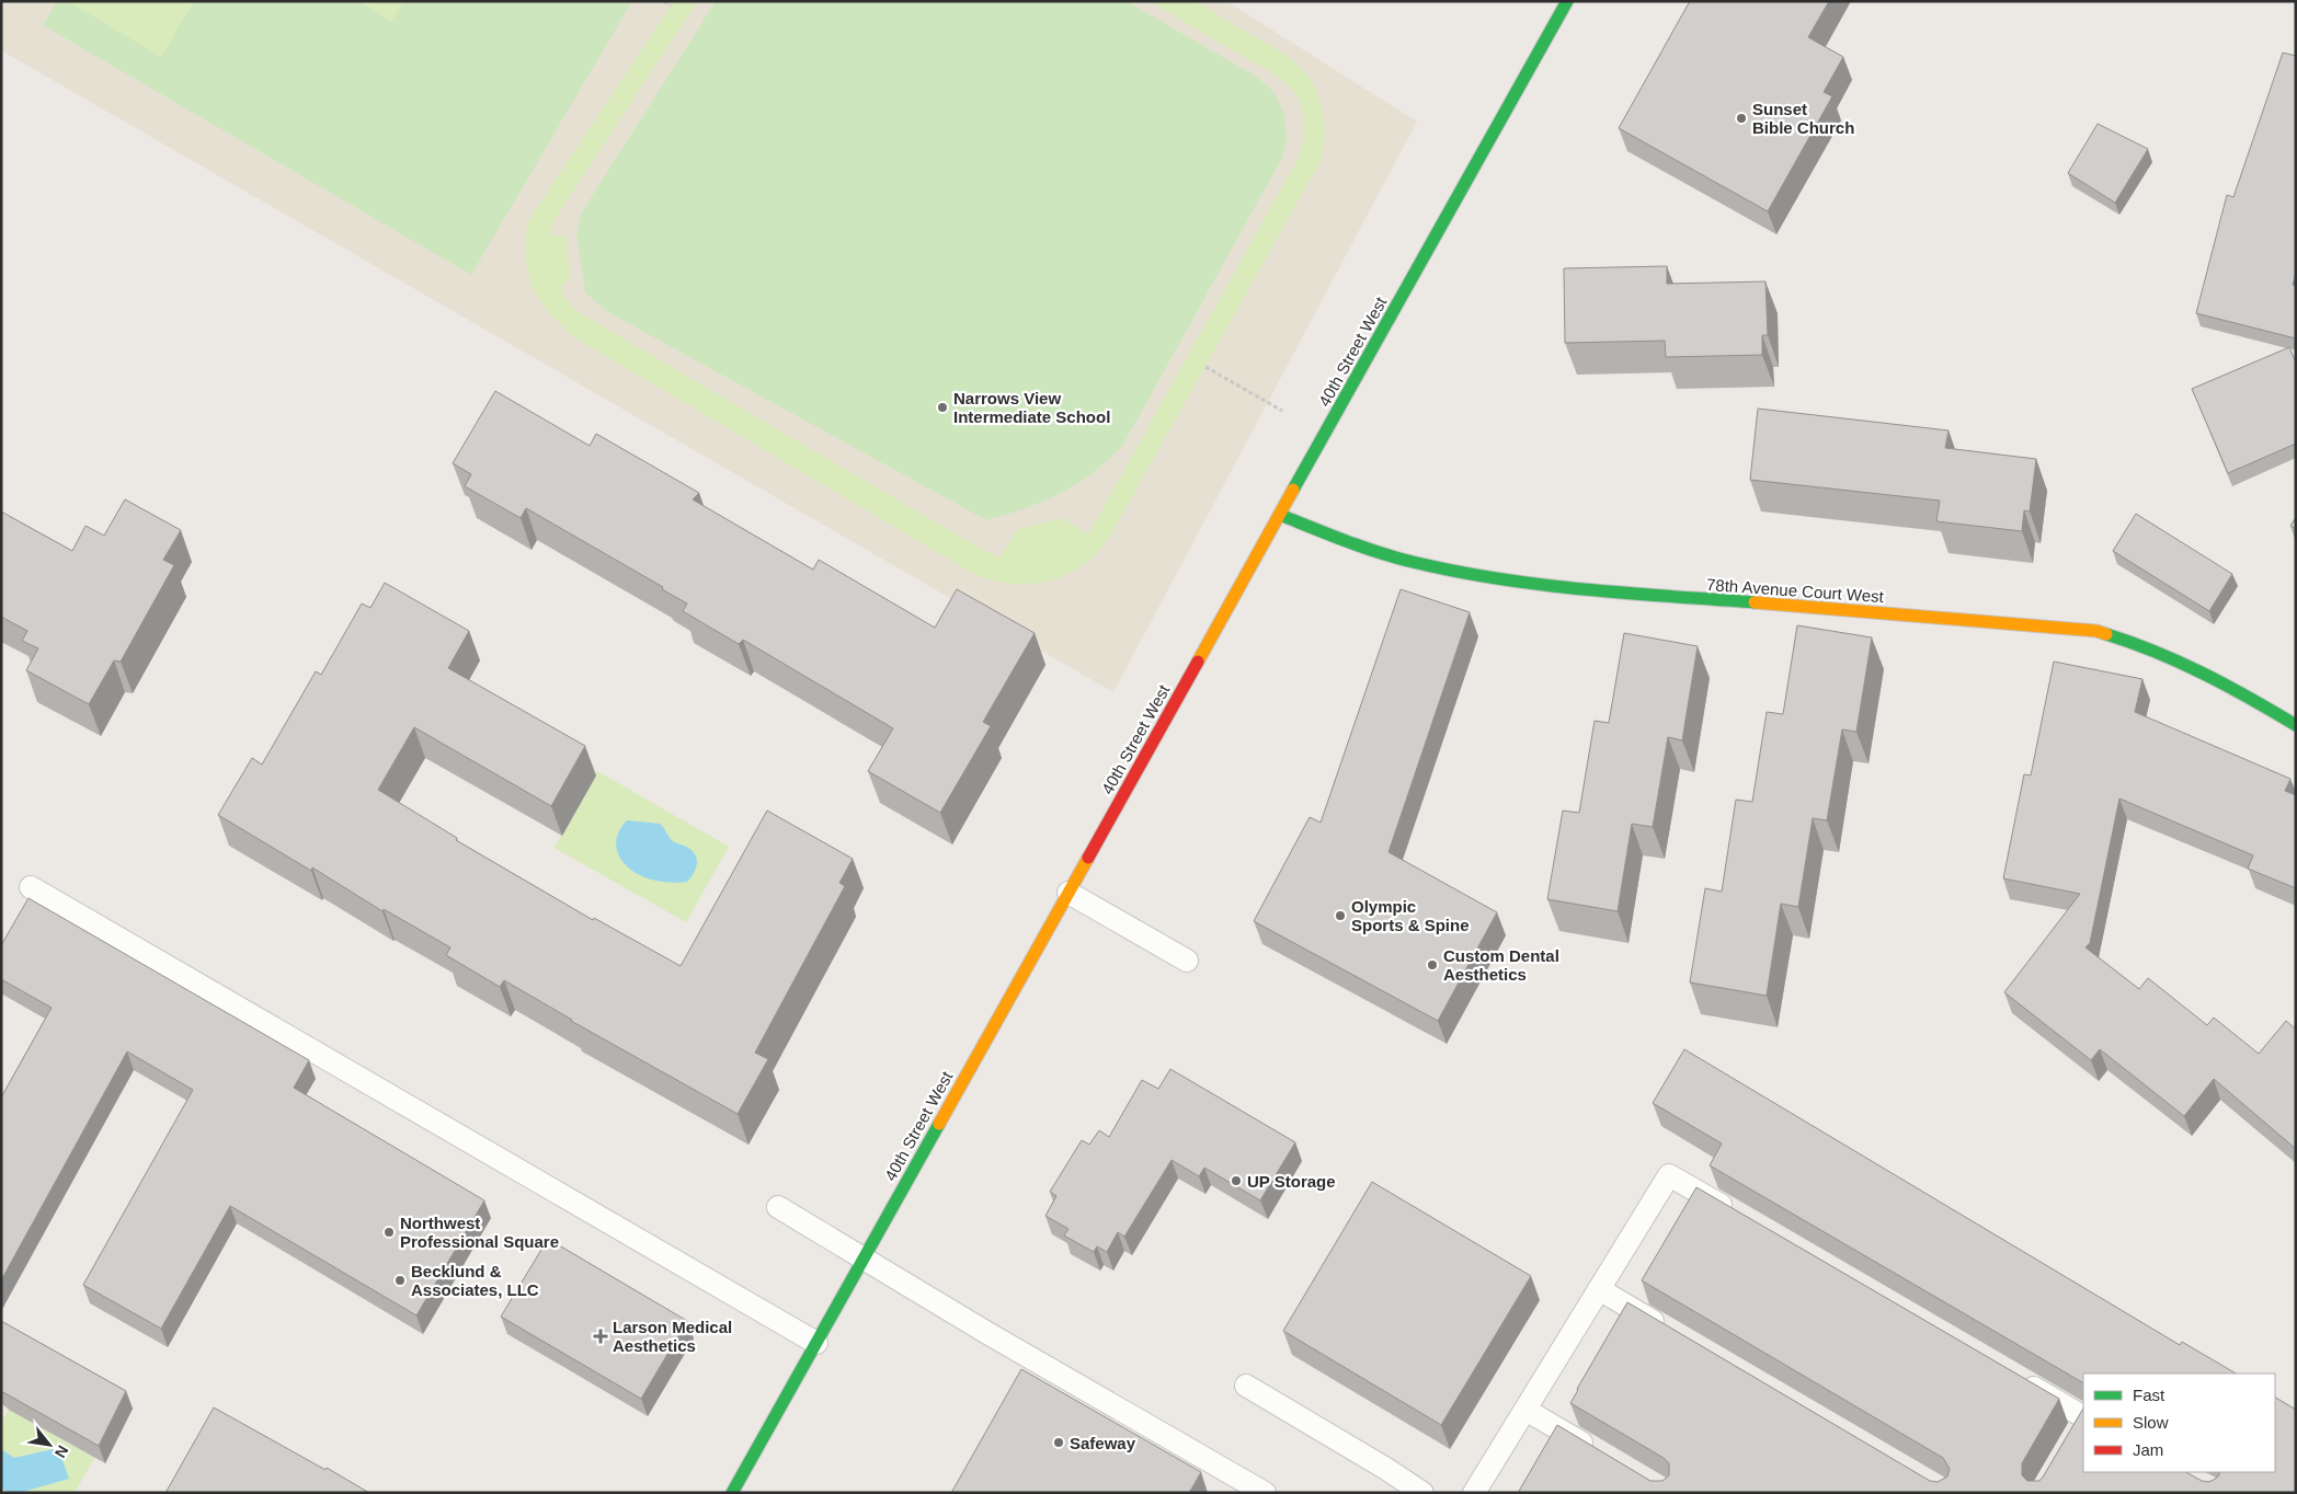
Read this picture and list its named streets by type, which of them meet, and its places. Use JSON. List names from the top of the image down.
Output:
{
  "streets": {
    "street": ["40th Street West", "78th Avenue Court West"]
  },
  "crossings": [
    ["40th Street West", "78th Avenue Court West"]
  ],
  "places": {
    "other": [
      "Sunset Bible Church",
      "Narrows View Intermediate School",
      "Olympic Sports & Spine",
      "Custom Dental Aesthetics",
      "UP Storage",
      "Northwest Professional Square",
      "Becklund & Associates, LLC",
      "Safeway"
    ],
    "health": ["Larson Medical Aesthetics"]
  },
  "legend": ["Fast", "Slow", "Jam"],
  "north": "bottom right"
}
